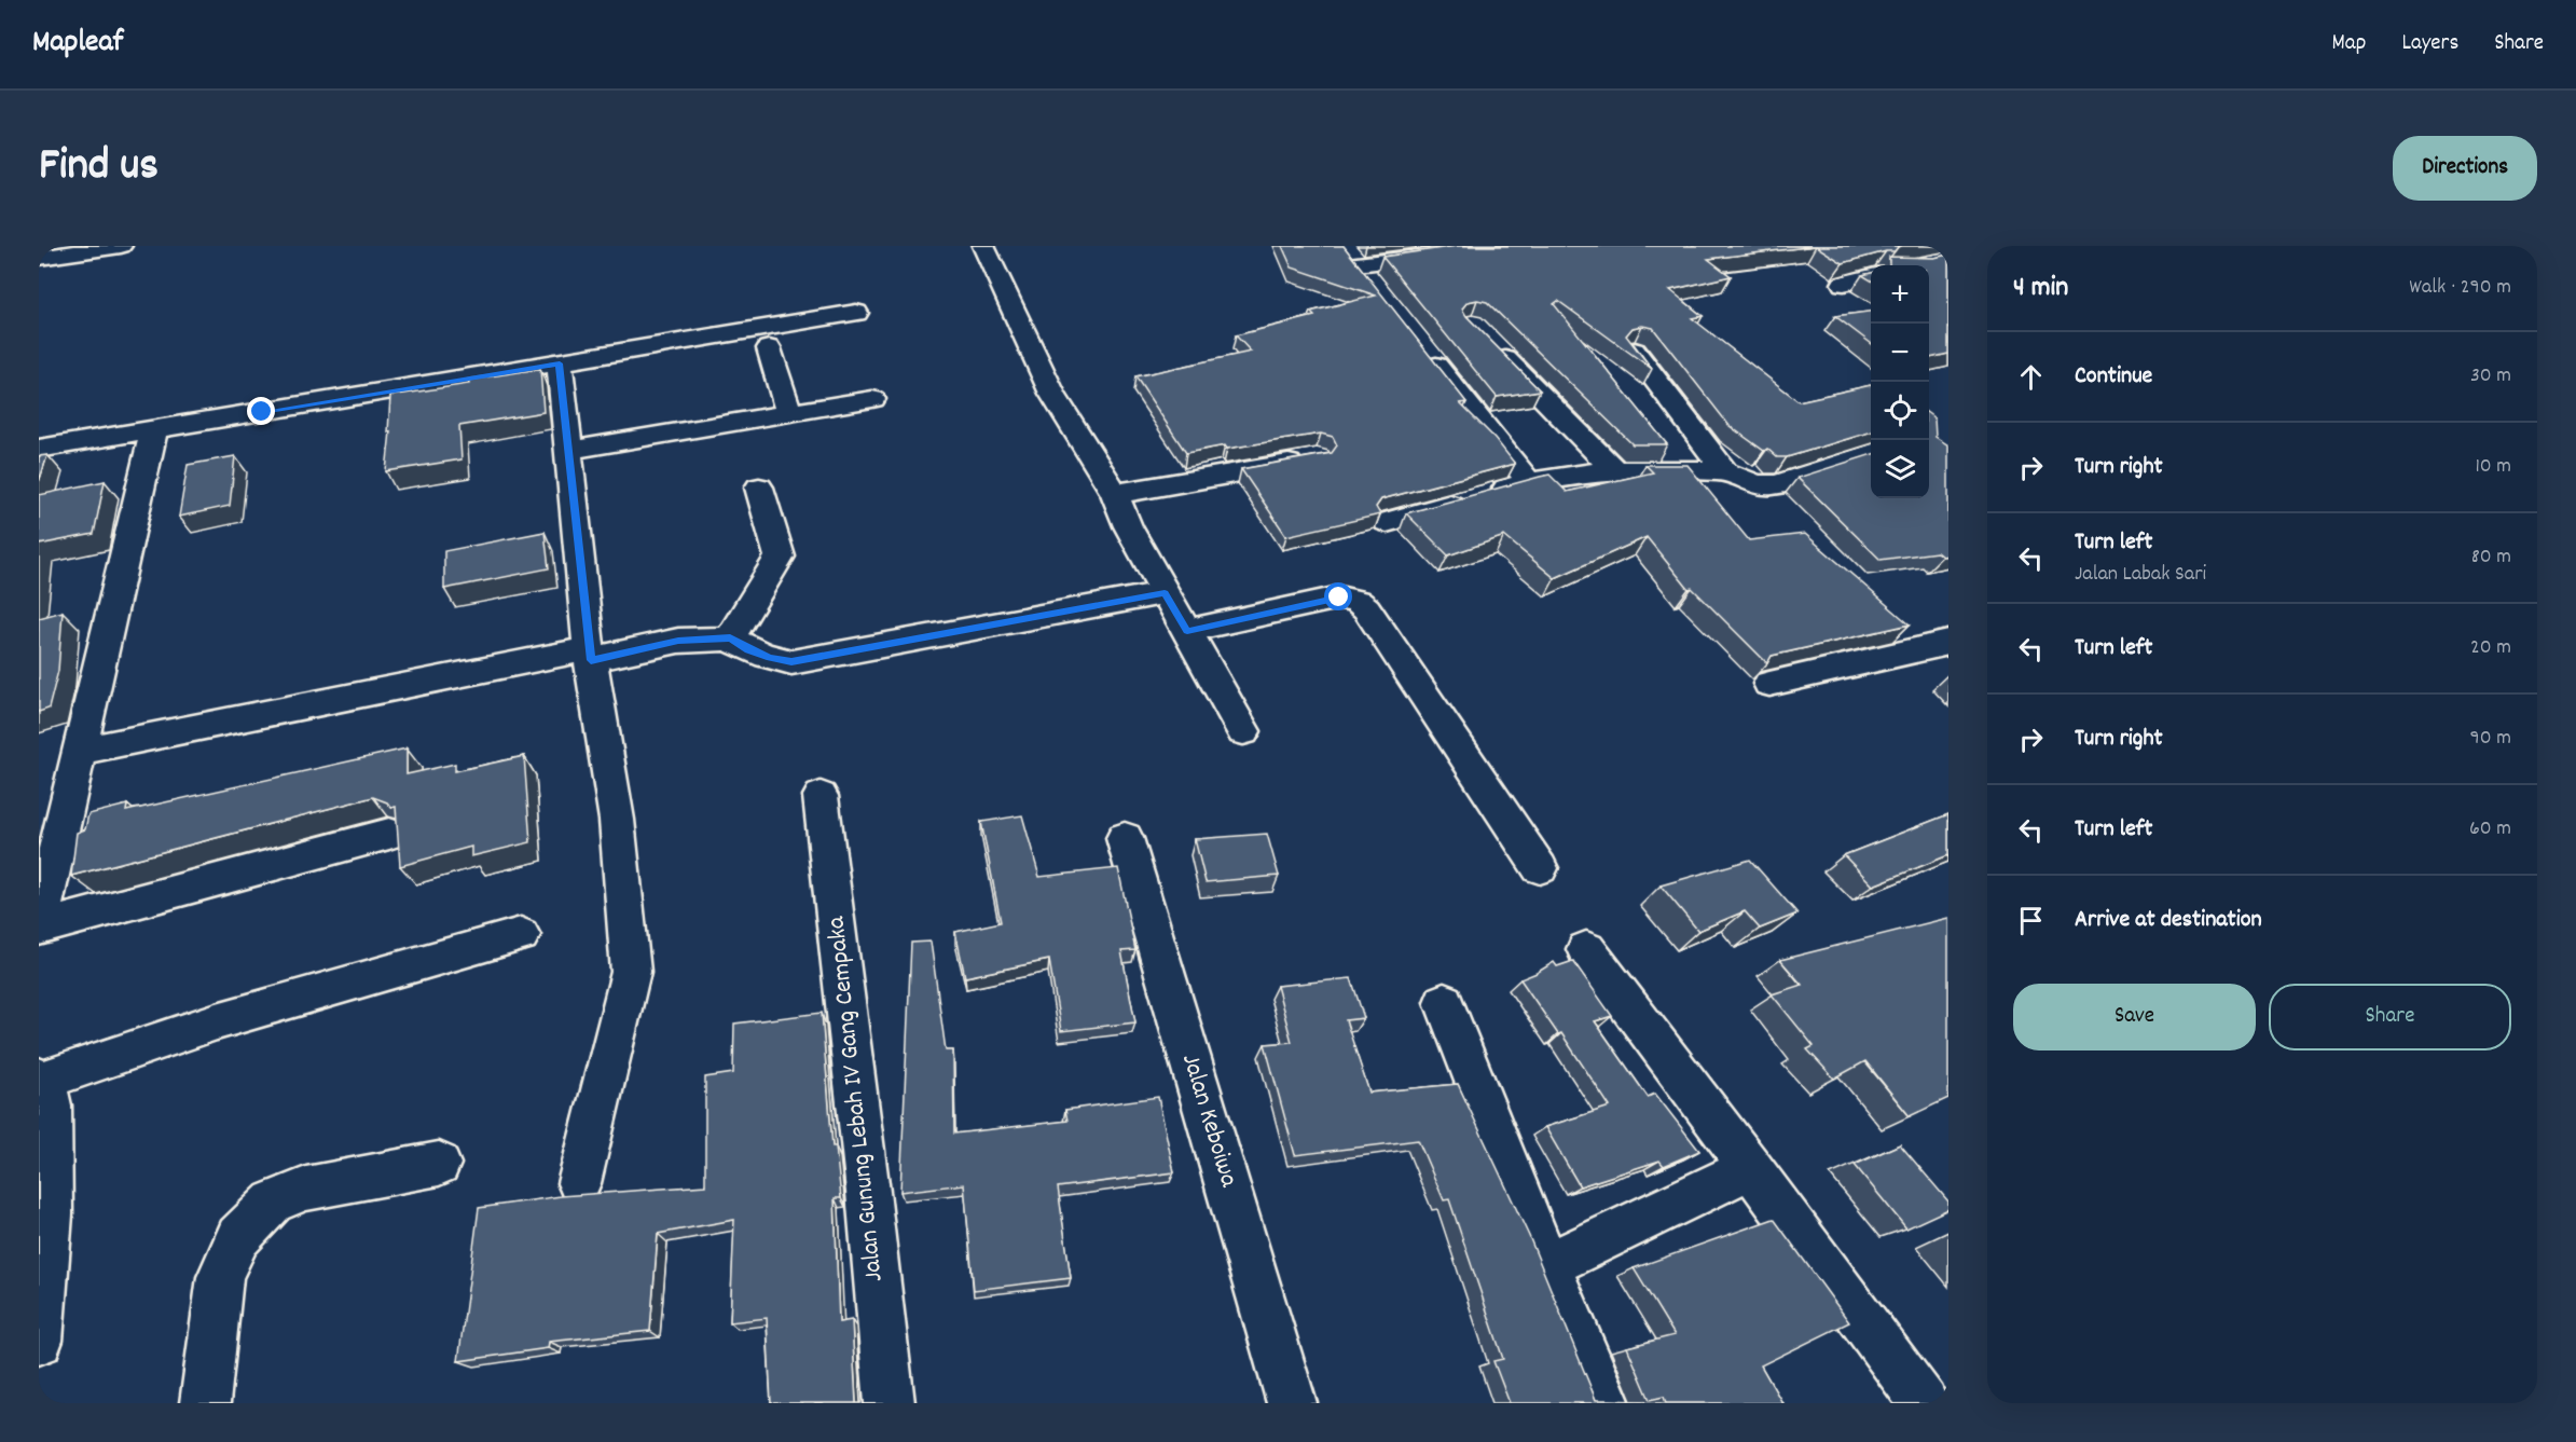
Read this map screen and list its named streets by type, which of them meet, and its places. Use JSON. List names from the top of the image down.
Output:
{
  "streets": {
    "street": ["Jalan Gunung Lebah IV Gang Cempaka", "Jalan Keboiwa"]
  },
  "page": {
    "header": "Mapleaf",
    "nav": ["Map", "Layers", "Share"],
    "title": "Find us",
    "buttons": [
      "Directions",
      ["Save", "Share"]
    ],
    "heading": ["4 min", "Walk · 290 m"],
    "map_buttons": ["+", "−"],
    "list": [
      ["Continue", "30 m"],
      ["Turn right", "10 m"],
      ["Turn left", "Jalan Labak Sari", "80 m"],
      ["Turn left", "20 m"],
      ["Turn right", "90 m"],
      ["Turn left", "60 m"],
      "Arrive at destination"
    ]
  }
}
